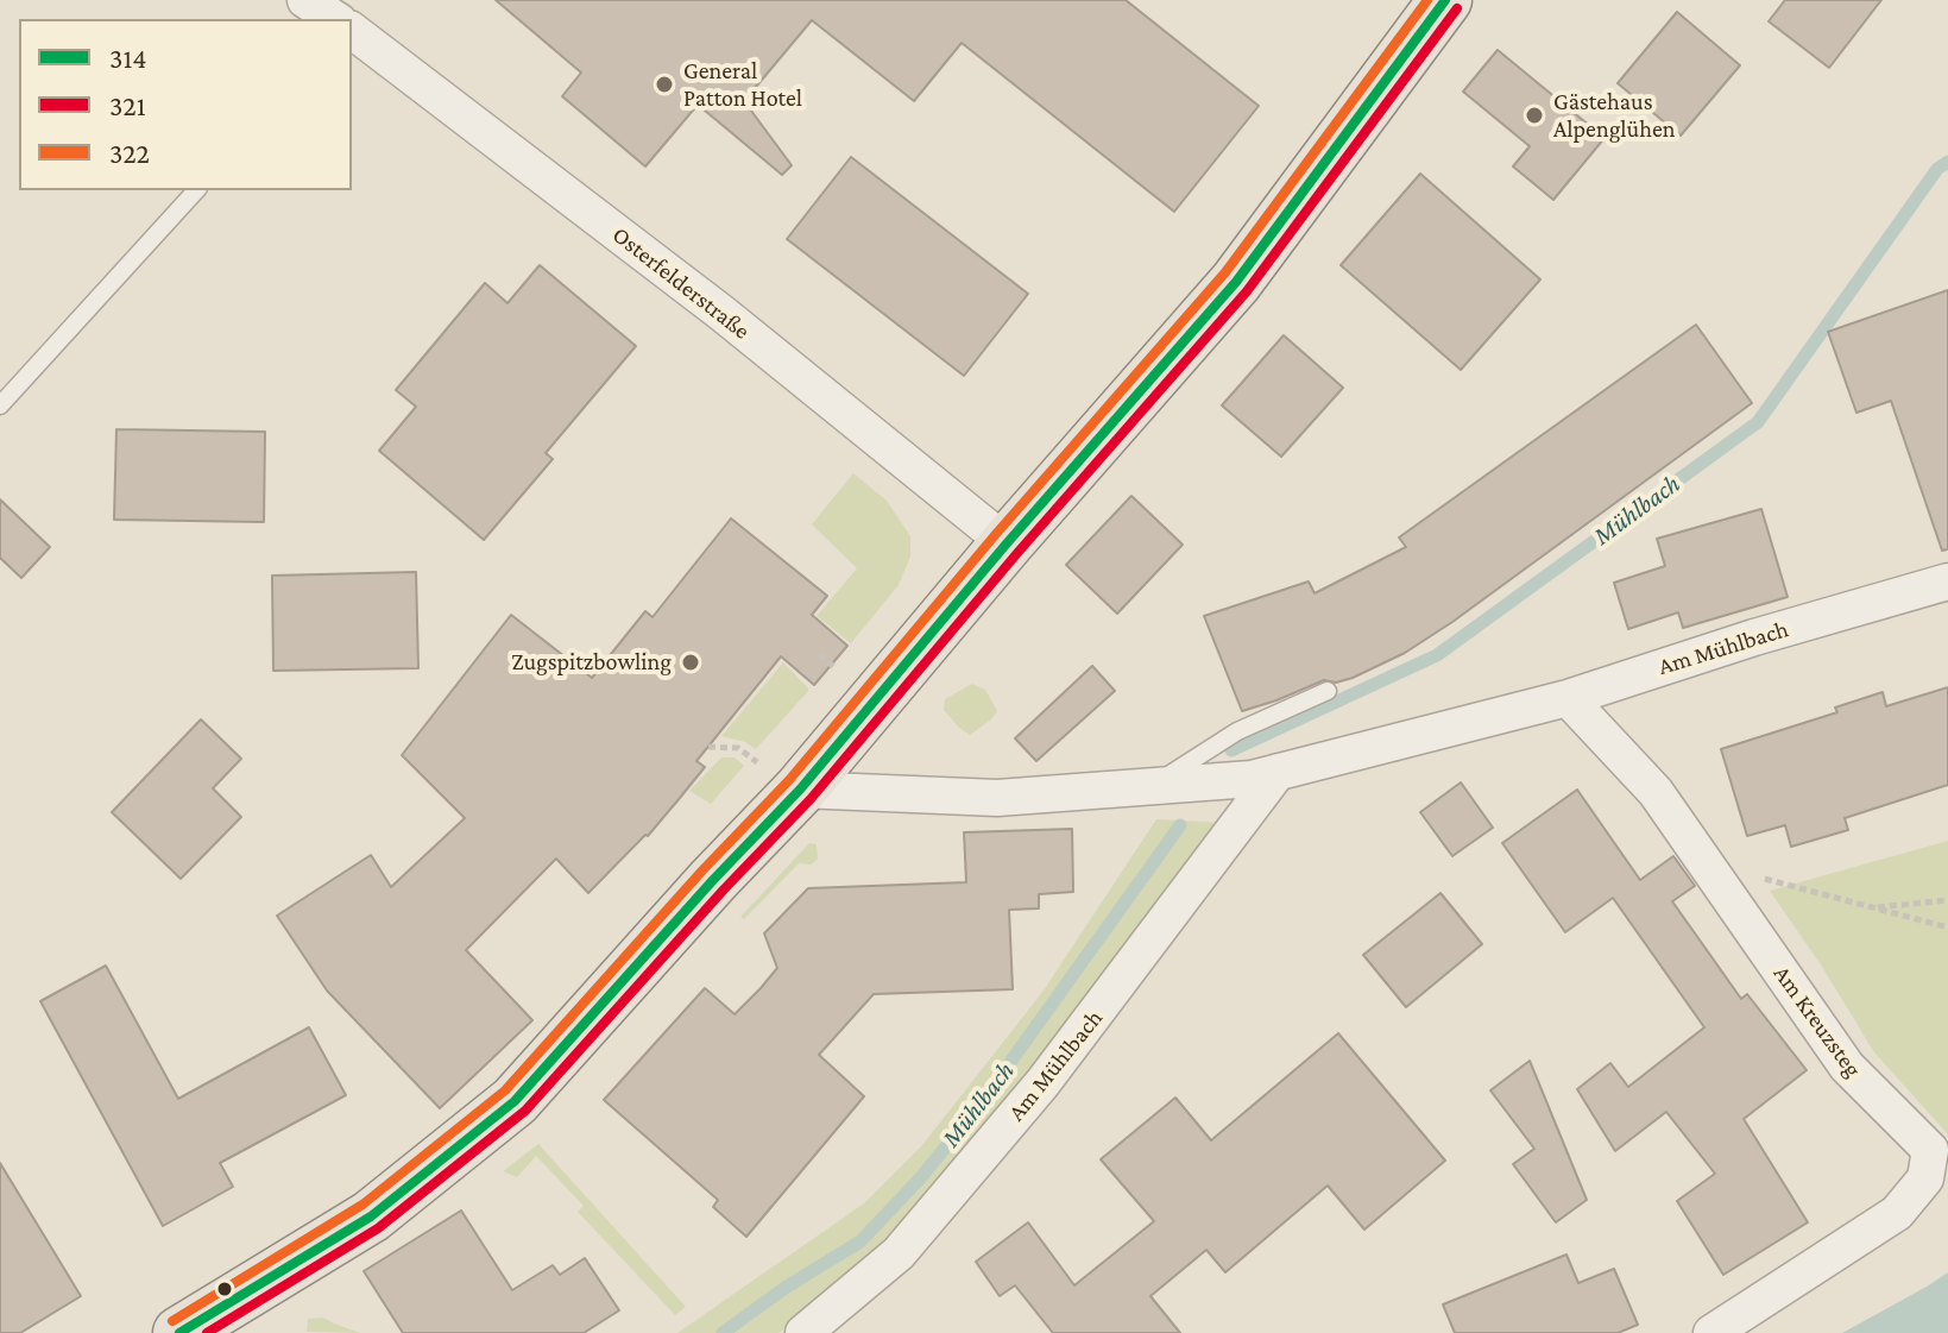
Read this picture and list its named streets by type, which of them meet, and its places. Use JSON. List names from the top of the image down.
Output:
{
  "streets": {
    "street": ["Osterfelderstraße", "Am Mühlbach", "Am Kreuzsteg"]
  },
  "crossings": [
    ["Am Mühlbach", "Am Kreuzsteg"]
  ],
  "water": ["Mühlbach"],
  "places": ["General Patton Hotel", "Gästehaus Alpenglühen", "Zugspitzbowling"],
  "lines": ["transit line 314", "transit line 322", "transit line 321"],
  "legend": ["314", "321", "322"]
}
